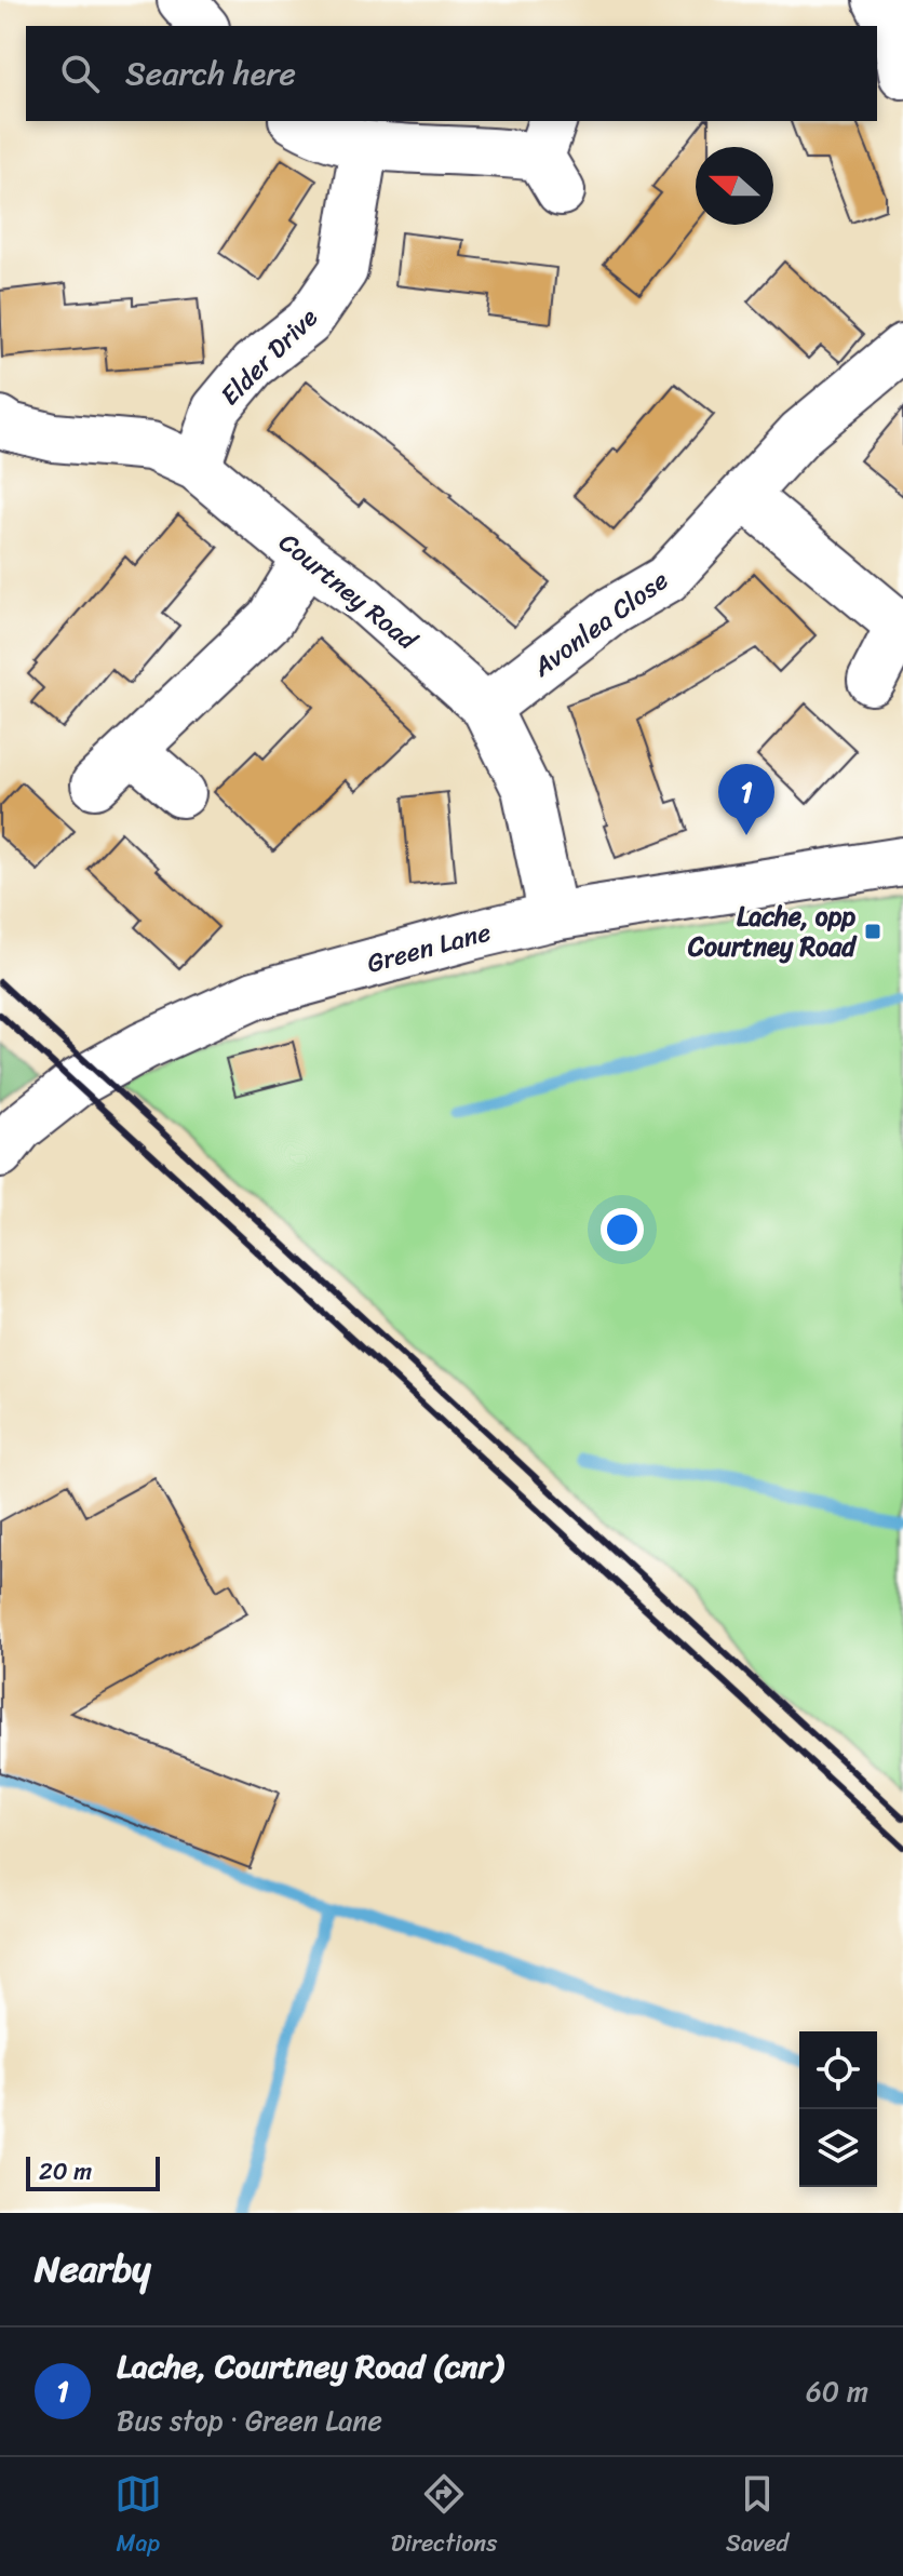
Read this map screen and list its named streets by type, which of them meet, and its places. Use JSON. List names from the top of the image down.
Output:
{
  "streets": {
    "street": [
      "Elder Drive",
      "Courtney Road",
      "Avonlea Close",
      "Green Lane"
    ]
  },
  "crossings": [
    ["Elder Drive", "Courtney Road"],
    ["Courtney Road", "Avonlea Close"],
    ["Courtney Road", "Green Lane"]
  ],
  "places": {
    "transit": ["Lache, opp Courtney Road"]
  },
  "scale_bar": "20 m",
  "north": "left",
  "page": {
    "search": "Search here",
    "pins": "1",
    "scale": "20 m",
    "heading": "Nearby",
    "list": [
      {
        "mark": "1",
        "name": "Lache, Courtney Road (cnr)",
        "note": "Bus stop · Green Lane",
        "value": "60 m"
      }
    ],
    "nav": ["Map", "Directions", "Saved"]
  }
}
